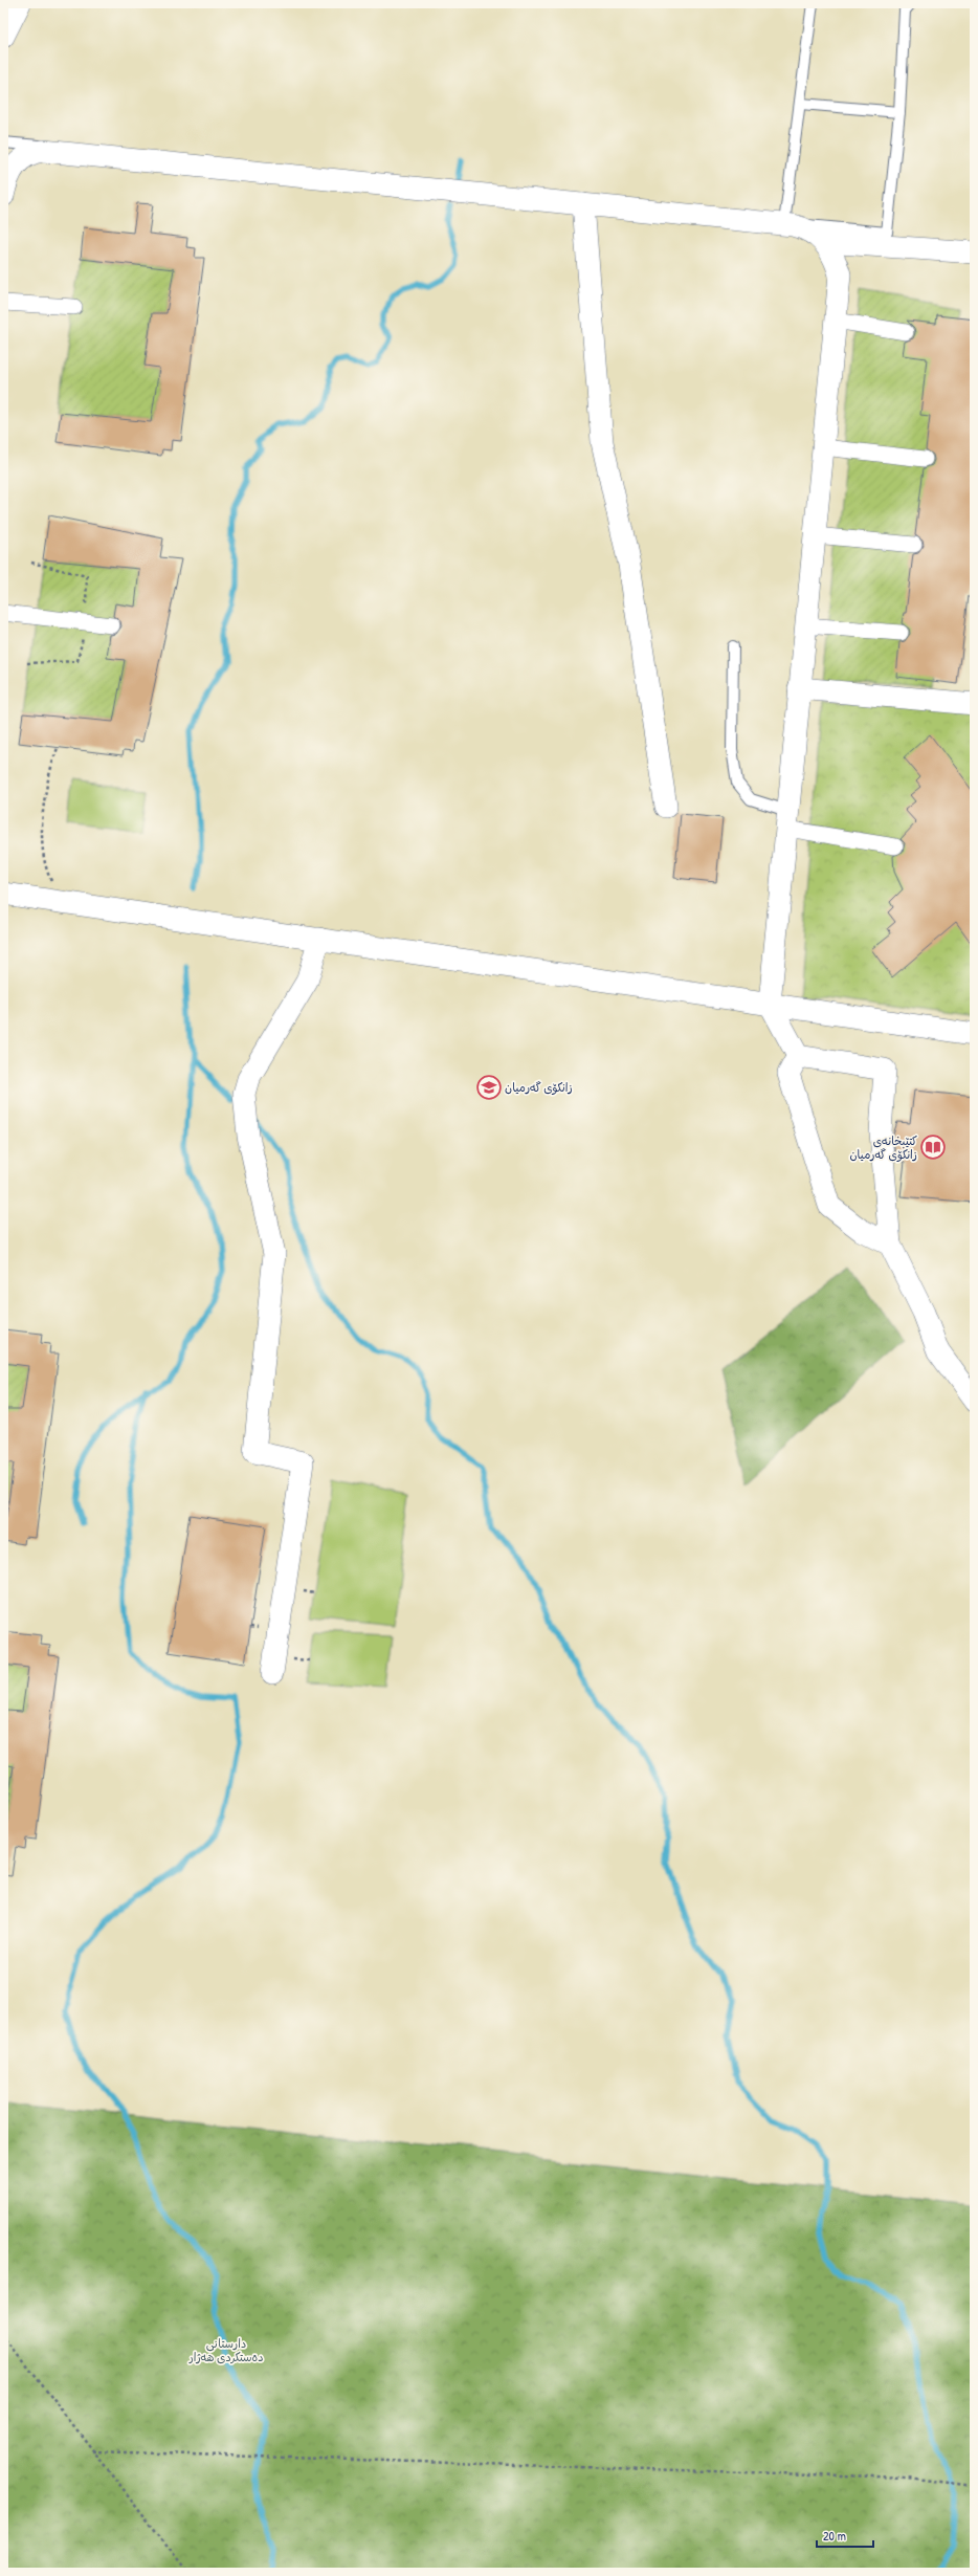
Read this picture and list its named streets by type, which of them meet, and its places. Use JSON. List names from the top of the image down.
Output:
{
  "parks": ["دارستانی دەستکردی هەژار"],
  "places": {
    "school or university": ["زانکۆی گەرمیان"],
    "library": ["کتێبخانەی زانکۆی گەرمیان"]
  },
  "scale_bar": "20 m"
}
